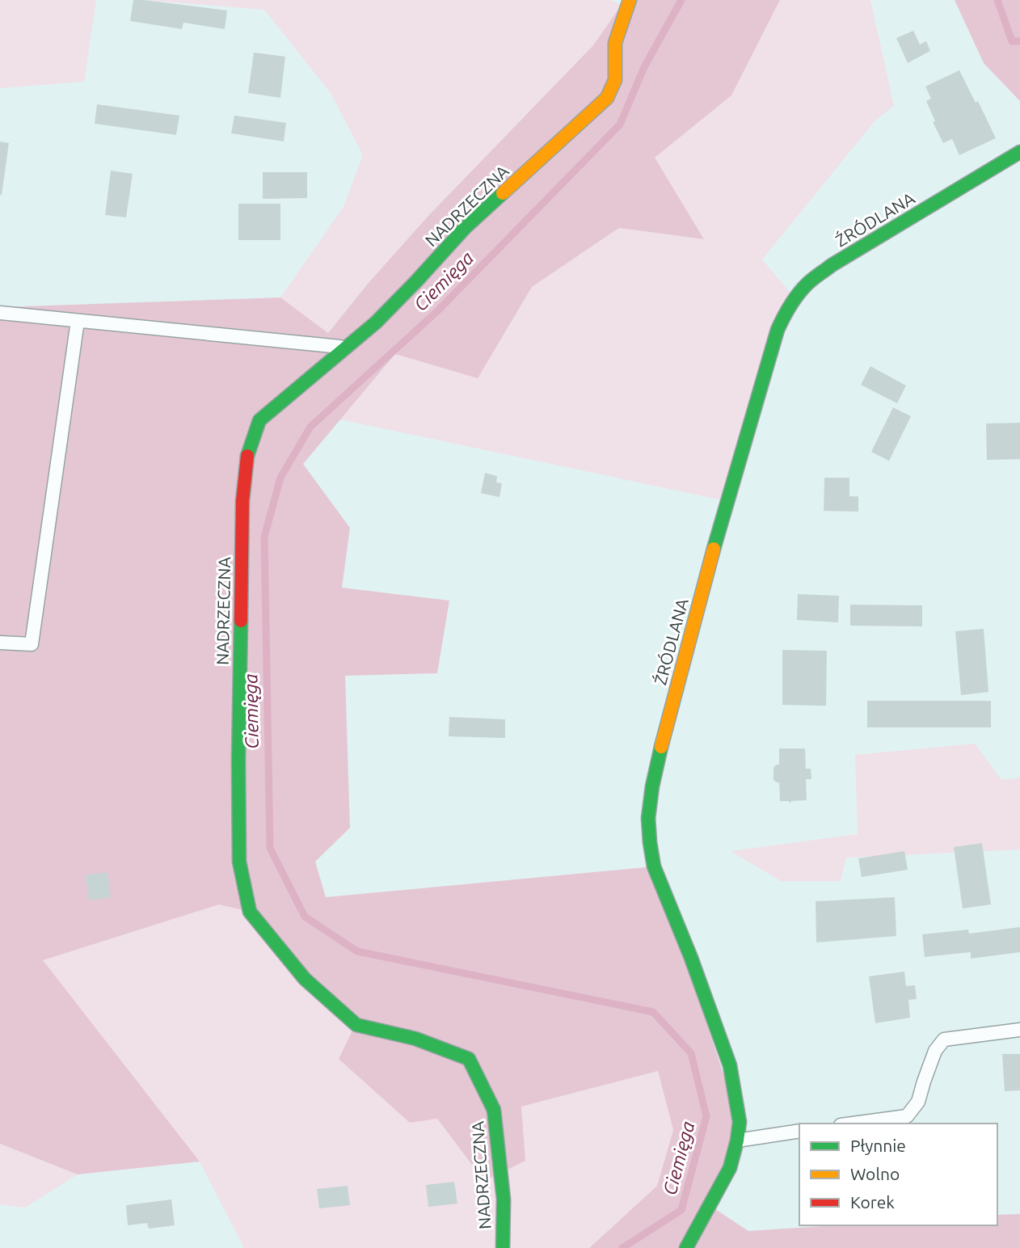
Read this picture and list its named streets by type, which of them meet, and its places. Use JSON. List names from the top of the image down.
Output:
{
  "streets": {
    "street": ["NADRZECZNA", "ŹRÓDLANA"]
  },
  "water": ["Ciemięga"],
  "legend": ["Płynnie", "Wolno", "Korek"]
}
